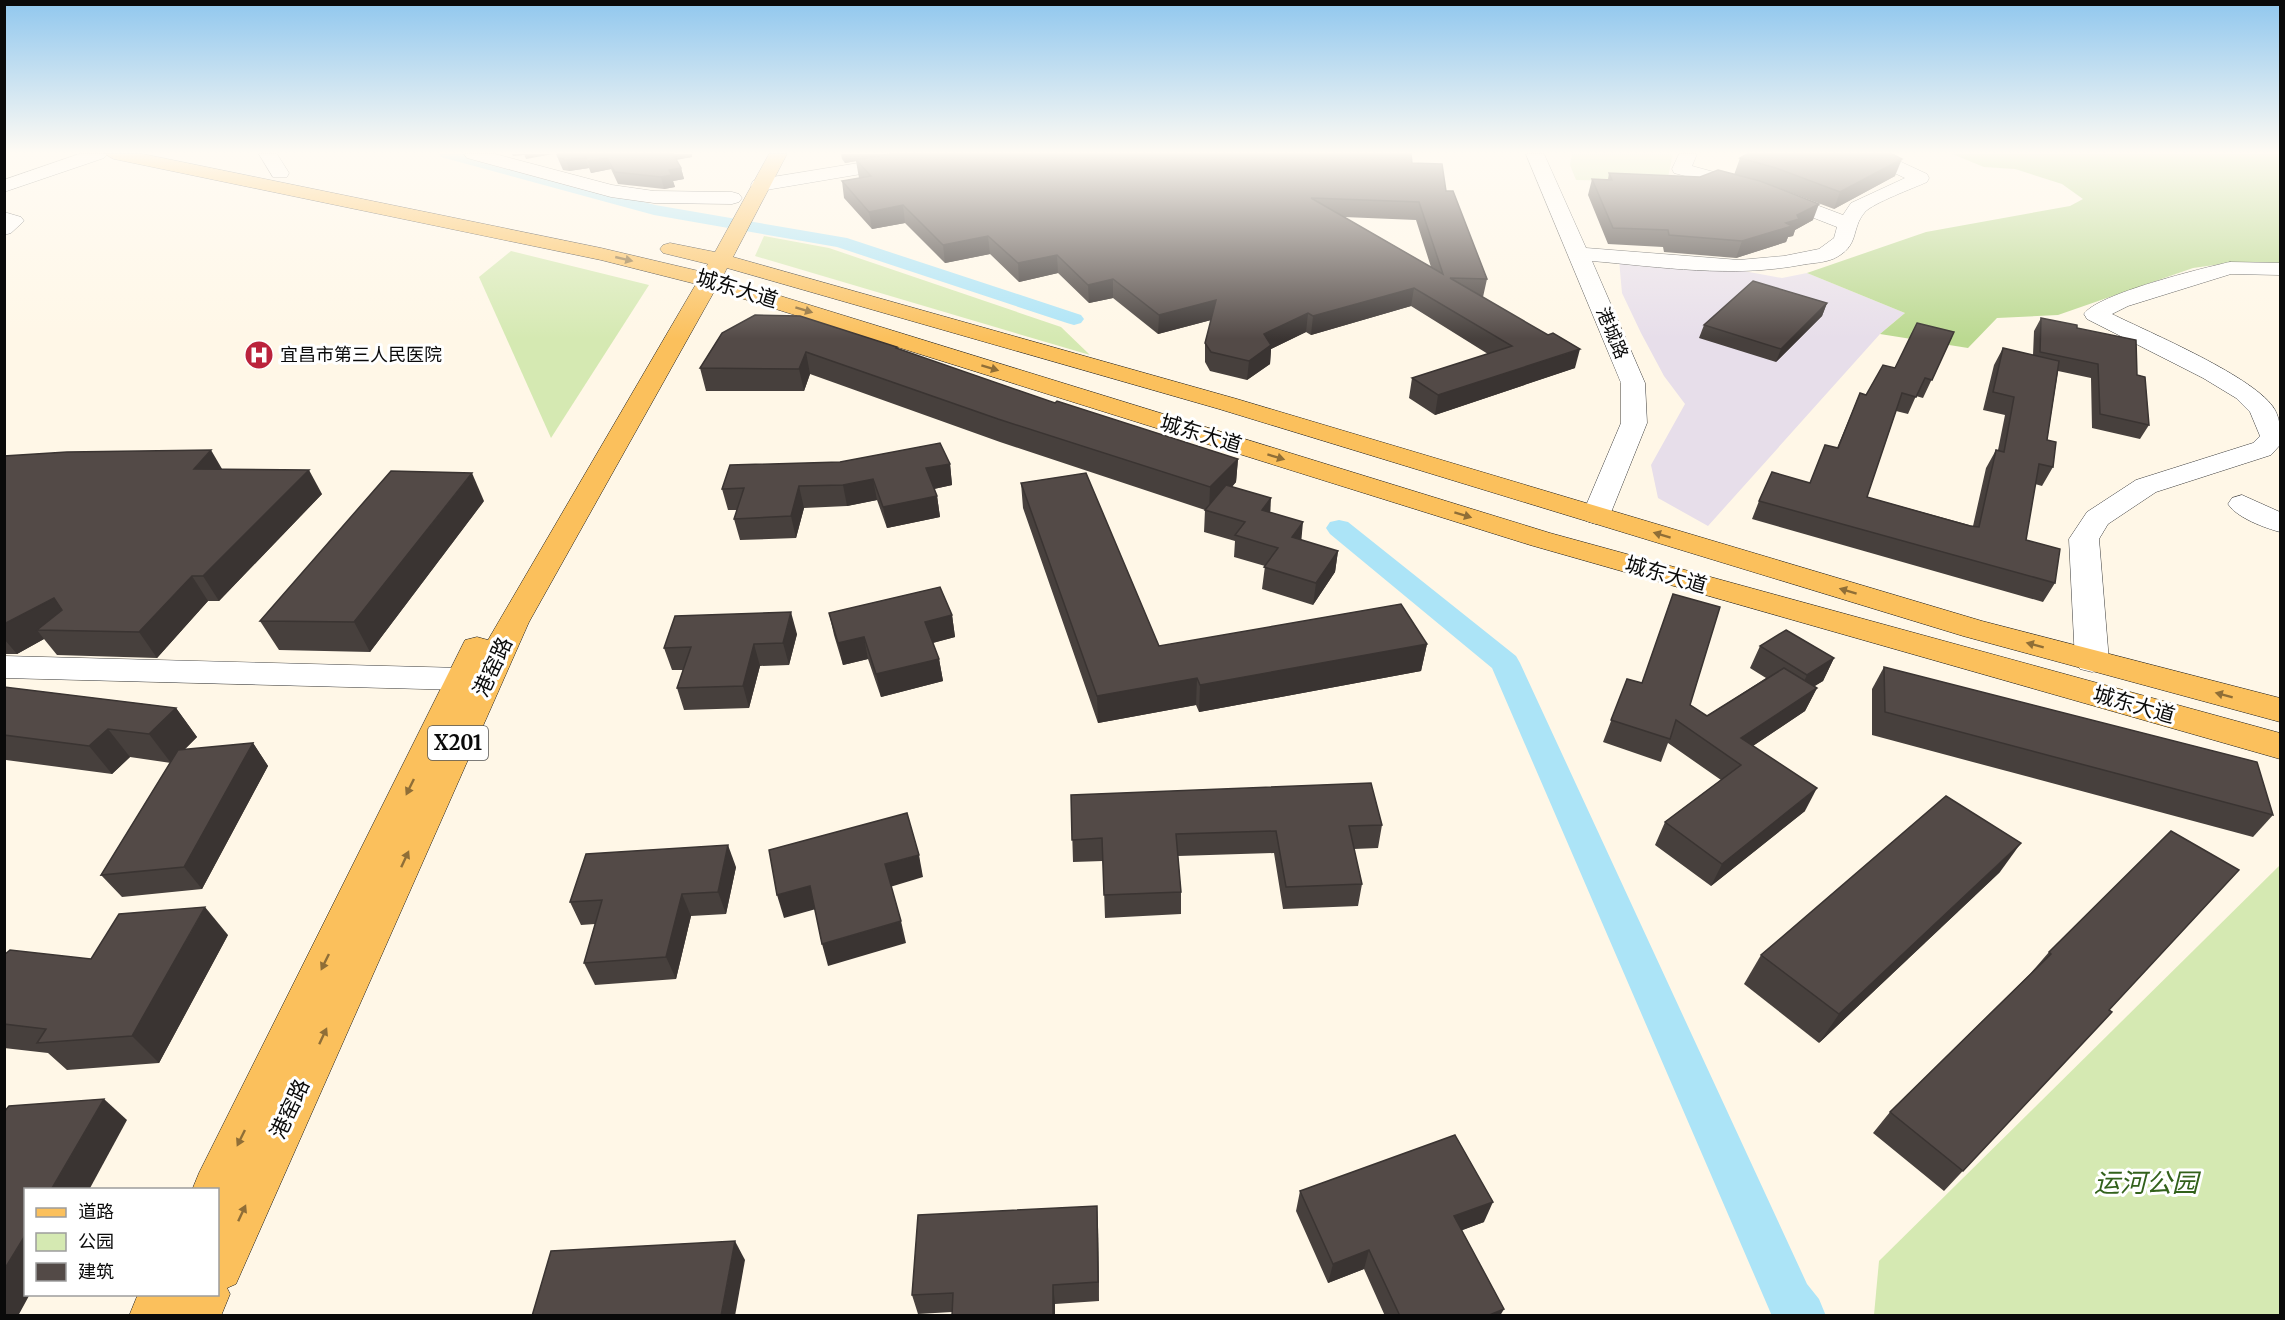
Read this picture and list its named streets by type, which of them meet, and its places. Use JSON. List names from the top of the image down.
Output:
{
  "streets": {
    "main road": ["城东大道", "港窑路", "X201"],
    "street": ["港城路"]
  },
  "crossings": [
    ["城东大道", "港城路"],
    ["城东大道", "港窑路"]
  ],
  "parks": ["运河公园"],
  "places": {
    "hospital": ["宜昌市第三人民医院"]
  },
  "legend": ["道路", "公园", "建筑"]
}
